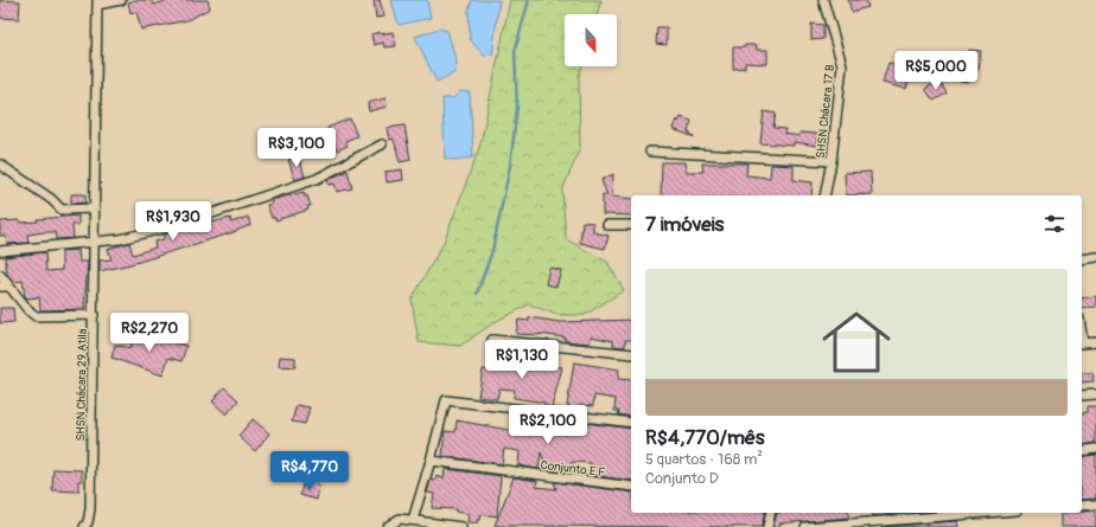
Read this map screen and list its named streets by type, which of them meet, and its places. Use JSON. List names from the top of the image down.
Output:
{
  "streets": {
    "street": ["SHSN Chácara 17 B", "SHSN Chácara 29 Atila", "Conjunto E F"]
  },
  "north": "bottom",
  "page": {
    "price": [
      "R$5,000",
      "R$3,100",
      "R$1,930",
      "R$2,270",
      "R$1,130",
      "R$2,100",
      "R$4,770"
    ],
    "heading": "7 imóveis",
    "list": [
      {
        "name": "R$4,770/mês",
        "note": "5 quartos · 168 m² · Conjunto D"
      }
    ]
  }
}
